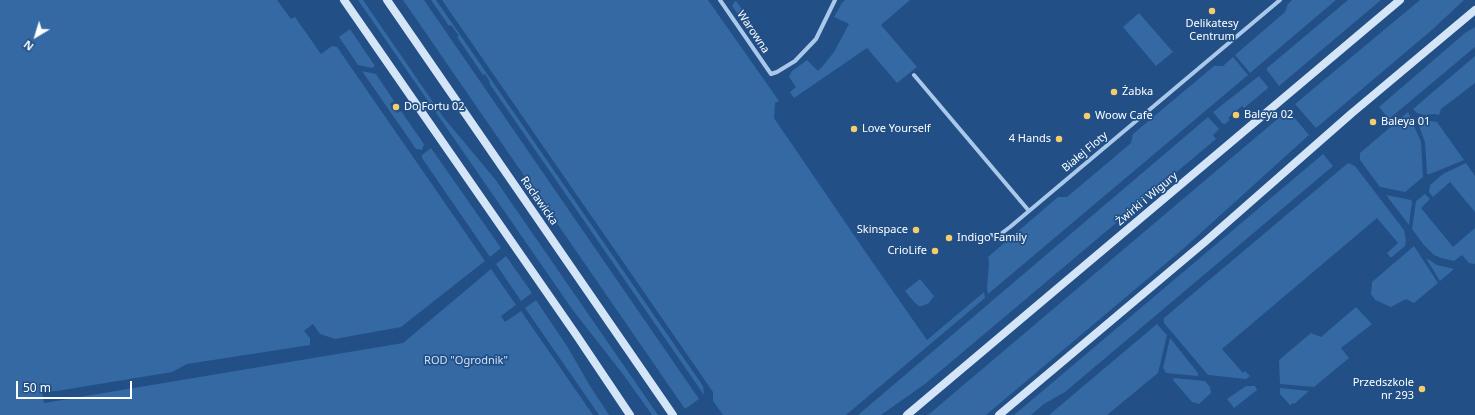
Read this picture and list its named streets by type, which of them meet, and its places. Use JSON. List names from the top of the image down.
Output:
{
  "streets": {
    "main road": ["Żwirki i Wigury", "Racławicka"],
    "street": ["Warowna", "Białej Floty"]
  },
  "parks": ["ROD \"Ogrodnik\""],
  "places": [
    "Delikatesy Centrum",
    "Żabka",
    "Do Fortu 02",
    "Baleya 02",
    "Woow Cafe",
    "Baleya 01",
    "Love Yourself",
    "4 Hands",
    "Skinspace",
    "Indigo Family",
    "CrioLife",
    "Przedszkole nr 293"
  ],
  "scale_bar": "50 m",
  "north": "bottom left"
}
